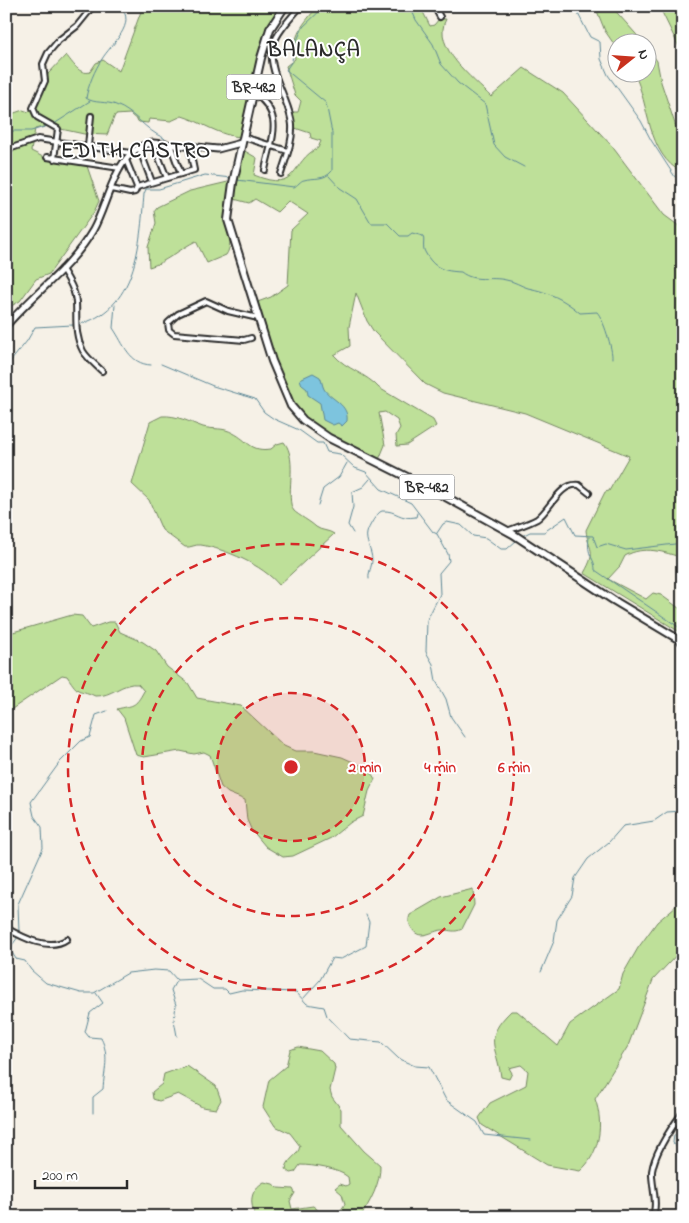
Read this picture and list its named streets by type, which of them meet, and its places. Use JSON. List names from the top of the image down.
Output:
{
  "streets": {
    "highway": ["BR-482"]
  },
  "districts": ["BALANÇA", "EDITH CASTRO"],
  "scale_bar": "200 m",
  "north": "right",
  "rings": ["2 min", "4 min", "6 min"]
}
